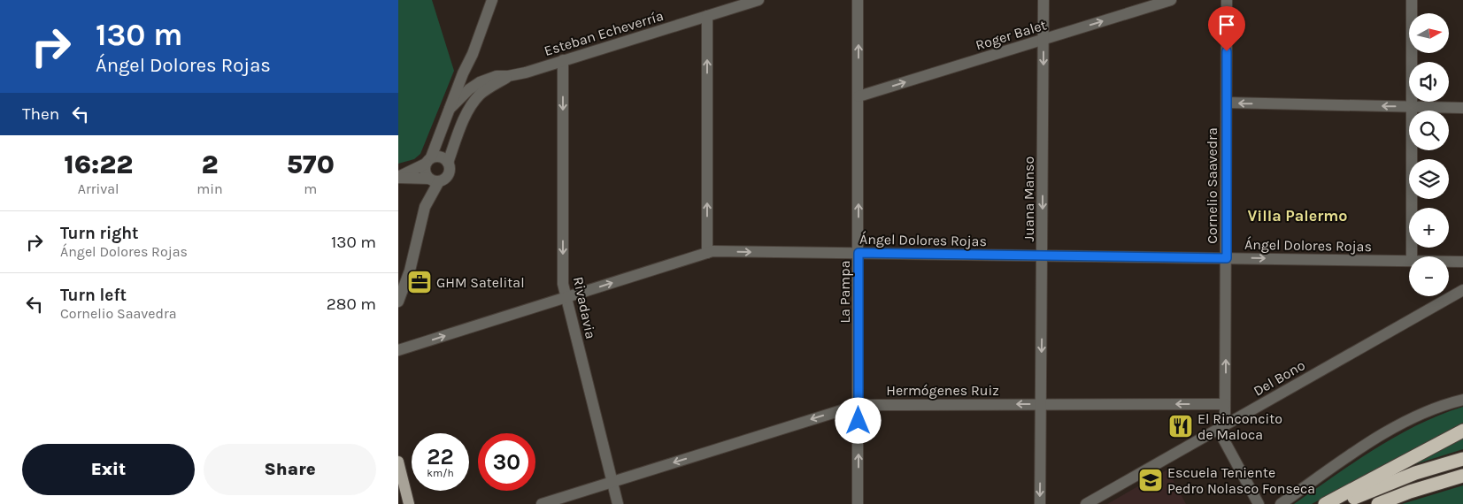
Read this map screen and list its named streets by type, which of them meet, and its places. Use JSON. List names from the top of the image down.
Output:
{
  "streets": {
    "street": [
      "Esteban Echeverría",
      "Roger Balet",
      "Cornelio Saavedra",
      "Juana Manso",
      "Ángel Dolores Rojas",
      "La Pampa",
      "Rivadavia",
      "Del Bono",
      "Hermógenes Ruiz"
    ]
  },
  "crossings": [
    ["Esteban Echeverría", "Rivadavia"],
    ["Roger Balet", "Juana Manso"],
    ["Roger Balet", "La Pampa"],
    ["Cornelio Saavedra", "Ángel Dolores Rojas"],
    ["Cornelio Saavedra", "Del Bono"],
    ["Cornelio Saavedra", "Hermógenes Ruiz"],
    ["Juana Manso", "Ángel Dolores Rojas"],
    ["Juana Manso", "Hermógenes Ruiz"],
    ["Ángel Dolores Rojas", "La Pampa"],
    ["Ángel Dolores Rojas", "Rivadavia"],
    ["La Pampa", "Hermógenes Ruiz"],
    ["Rivadavia", "Hermógenes Ruiz"]
  ],
  "one_way": [
    "Roger Balet",
    "Juana Manso",
    "Ángel Dolores Rojas",
    "La Pampa",
    "Rivadavia",
    "Hermógenes Ruiz"
  ],
  "districts": ["Villa Palermo"],
  "places": {
    "office": ["GHM Satelital"],
    "restaurant": ["El Rinconcito de Maloca"],
    "school or university": ["Escuela Teniente Pedro Nolasco Fonseca"]
  },
  "north": "right",
  "page": {
    "turn": ["130 m", "Ángel Dolores Rojas"],
    "map_buttons": ["+", "−"],
    "then": "Then",
    "eta": [
      "16:22",
      "Arrival",
      "2",
      "min",
      "570",
      "m"
    ],
    "list": [
      {
        "name": "Turn right",
        "note": "Ángel Dolores Rojas",
        "value": "130 m"
      },
      {
        "name": "Turn left",
        "note": "Cornelio Saavedra",
        "value": "280 m"
      }
    ],
    "speed": "22 km/h",
    "limit": "30",
    "buttons": ["Exit", "Share"]
  }
}
